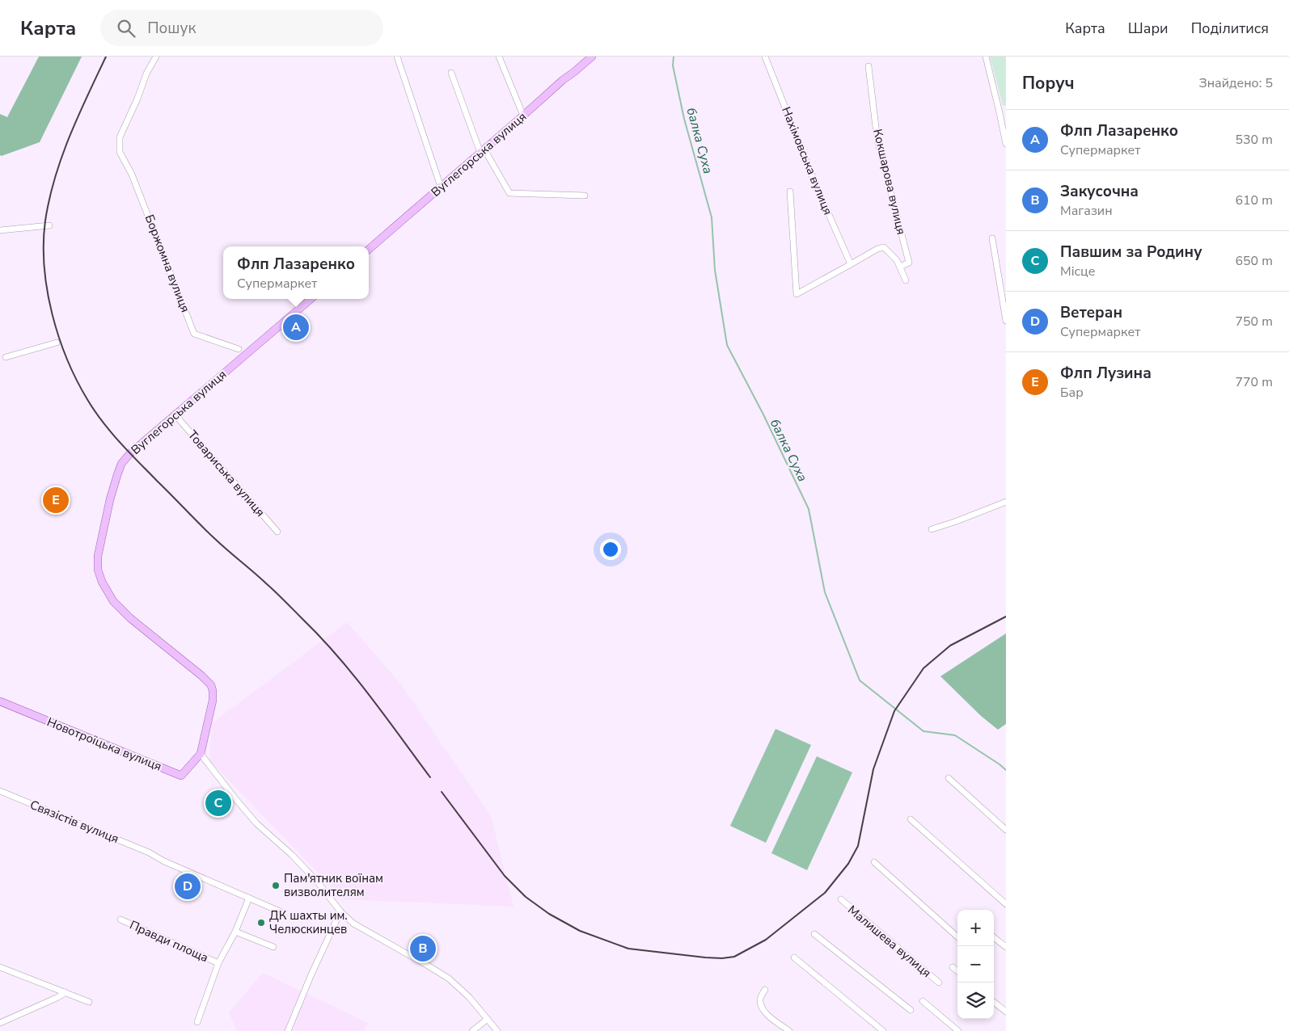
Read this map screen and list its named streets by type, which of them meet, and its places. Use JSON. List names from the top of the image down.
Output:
{
  "streets": {
    "main road": ["Вуглегорська вулиця", "Новотроїцька вулиця"],
    "street": [
      "Нахімовська вулиця",
      "Кокшарова вулиця",
      "Боржомна вулиця",
      "Товариська вулиця",
      "Связістів вулиця",
      "Правди площа",
      "Малишева вулиця"
    ]
  },
  "crossings": [
    ["Вуглегорська вулиця", "Товариська вулиця"],
    ["Вуглегорська вулиця", "Новотроїцька вулиця"],
    ["Связістів вулиця", "Правди площа"]
  ],
  "water": ["балка Суха"],
  "places": ["Пам'ятник воїнам визволителям", "ДК шахты им. Челюскинцев"],
  "page": {
    "header": "Карта",
    "search": "Пошук",
    "nav": ["Карта", "Шари", "Поділитися"],
    "heading": ["Поруч", "Знайдено: 5"],
    "list": [
      {
        "mark": "A",
        "name": "Флп Лазаренко",
        "note": "Супермаркет",
        "value": "530 m"
      },
      {
        "mark": "B",
        "name": "Закусочна",
        "note": "Магазин",
        "value": "610 m"
      },
      {
        "mark": "C",
        "name": "Павшим за Родину",
        "note": "Місце",
        "value": "650 m"
      },
      {
        "mark": "D",
        "name": "Ветеран",
        "note": "Супермаркет",
        "value": "750 m"
      },
      {
        "mark": "E",
        "name": "Флп Лузина",
        "note": "Бар",
        "value": "770 m"
      }
    ],
    "popup": ["Флп Лазаренко", "Супермаркет"],
    "pins": [
      "A",
      "E",
      "C",
      "D",
      "B"
    ],
    "map_buttons": ["+", "−"]
  }
}
